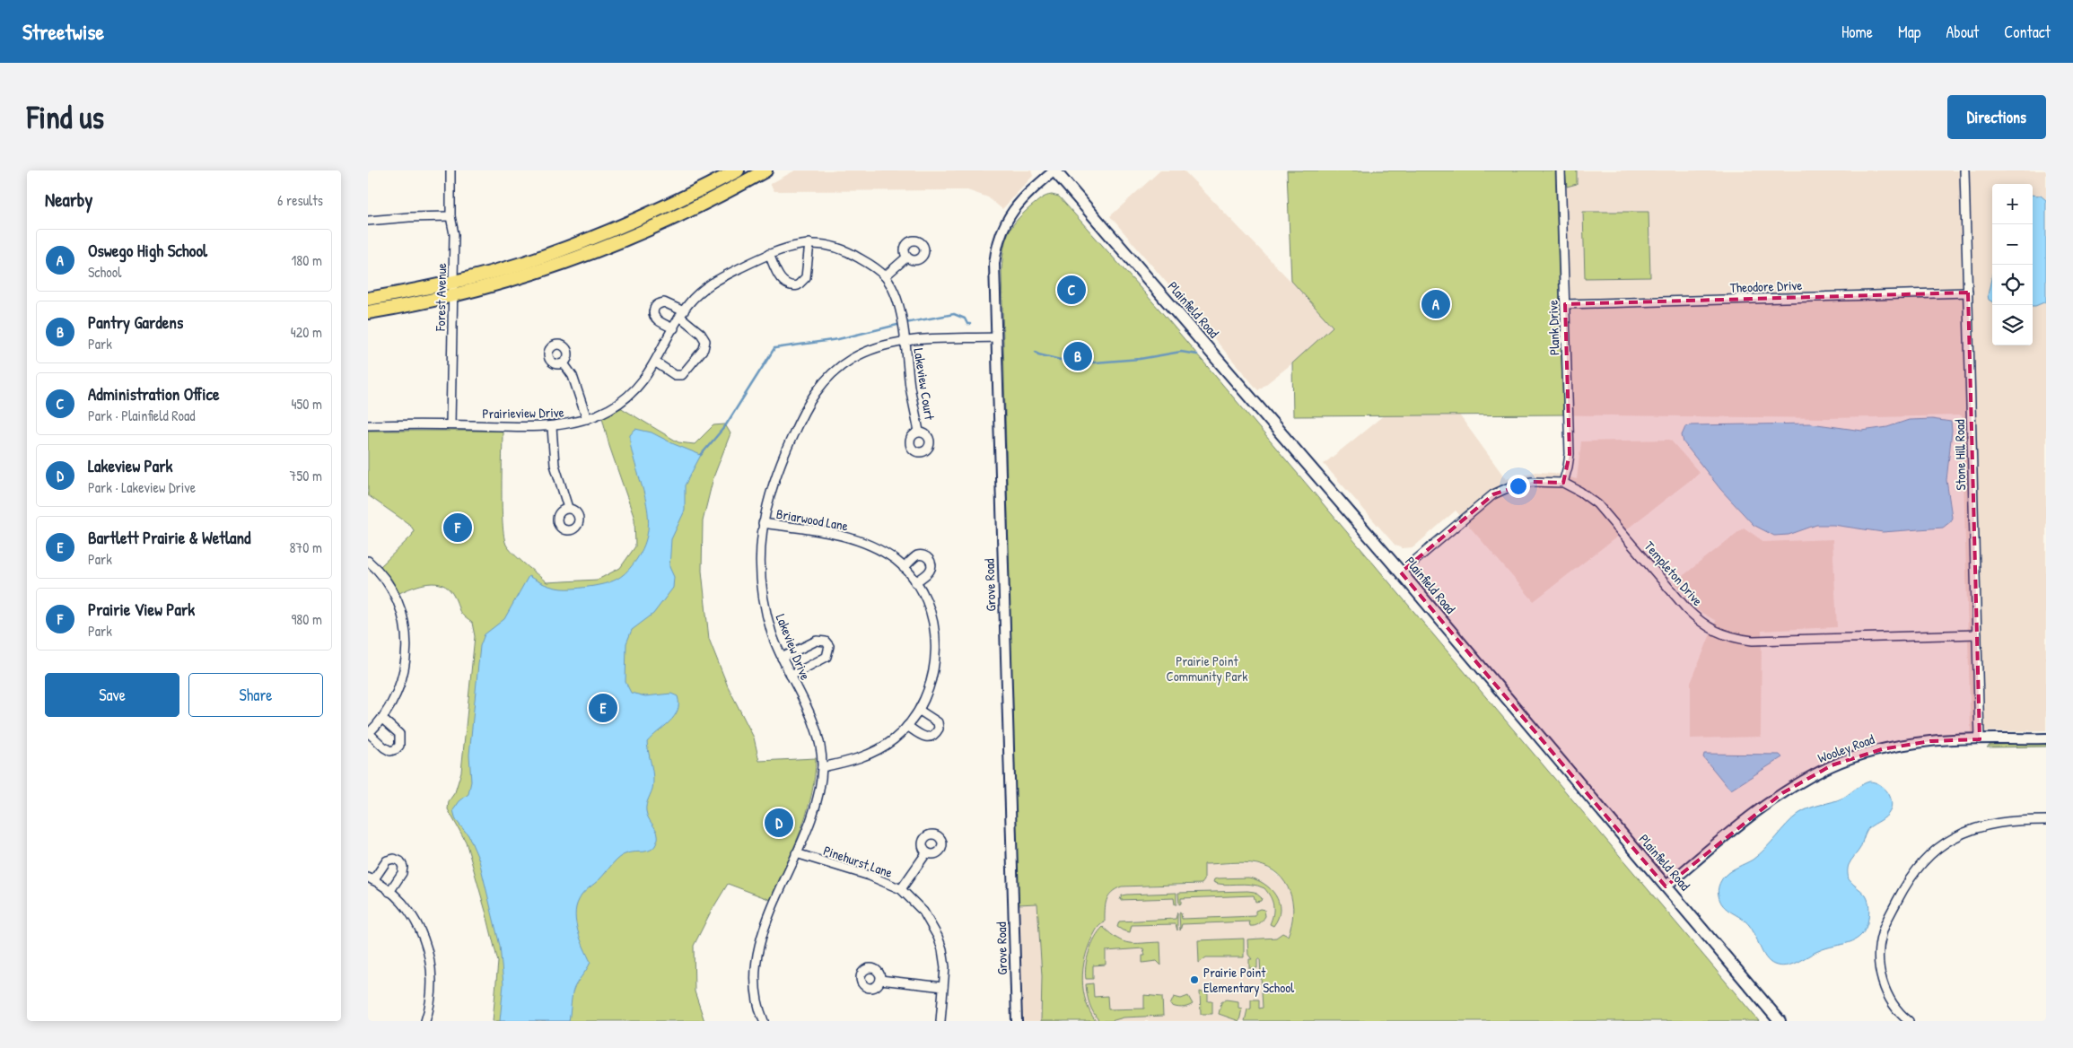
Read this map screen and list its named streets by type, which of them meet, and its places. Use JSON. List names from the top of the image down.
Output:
{
  "streets": {
    "main road": ["Plainfield Road"],
    "street": [
      "Theodore Drive",
      "Forest Avenue",
      "Plank Drive",
      "Lakeview Court",
      "Prairieview Drive",
      "Stone Hill Road",
      "Briarwood Lane",
      "Templeton Drive",
      "Grove Road",
      "Lakeview Drive",
      "Wooley Road",
      "Pinehurst Lane"
    ]
  },
  "crossings": [
    ["Theodore Drive", "Plank Drive"],
    ["Theodore Drive", "Stone Hill Road"],
    ["Forest Avenue", "Prairieview Drive"],
    ["Plainfield Road", "Templeton Drive"],
    ["Plainfield Road", "Grove Road"],
    ["Plainfield Road", "Wooley Road"],
    ["Plank Drive", "Templeton Drive"],
    ["Lakeview Court", "Prairieview Drive"],
    ["Lakeview Court", "Lakeview Drive"],
    ["Prairieview Drive", "Lakeview Drive"],
    ["Stone Hill Road", "Templeton Drive"],
    ["Stone Hill Road", "Wooley Road"],
    ["Briarwood Lane", "Lakeview Drive"],
    ["Grove Road", "Lakeview Drive"],
    ["Lakeview Drive", "Pinehurst Lane"]
  ],
  "parks": ["Prairie Point Community Park"],
  "places": ["Prairie Point Elementary School"],
  "page": {
    "header": "Streetwise",
    "nav": [
      "Home",
      "Map",
      "About",
      "Contact"
    ],
    "buttons": [
      "Directions",
      ["Save", "Share"]
    ],
    "title": "Find us",
    "heading": ["Nearby", "6 results"],
    "map_buttons": ["+", "−"],
    "list": [
      {
        "mark": "A",
        "name": "Oswego High School",
        "note": "School",
        "value": "180 m"
      },
      {
        "mark": "B",
        "name": "Pantry Gardens",
        "note": "Park",
        "value": "420 m"
      },
      {
        "mark": "C",
        "name": "Administration Office",
        "note": "Park · Plainfield Road",
        "value": "450 m"
      },
      {
        "mark": "D",
        "name": "Lakeview Park",
        "note": "Park · Lakeview Drive",
        "value": "750 m"
      },
      {
        "mark": "E",
        "name": "Bartlett Prairie & Wetland",
        "note": "Park",
        "value": "870 m"
      },
      {
        "mark": "F",
        "name": "Prairie View Park",
        "note": "Park",
        "value": "980 m"
      }
    ],
    "pins": [
      "C",
      "A",
      "B",
      "F",
      "E",
      "D"
    ]
  }
}
